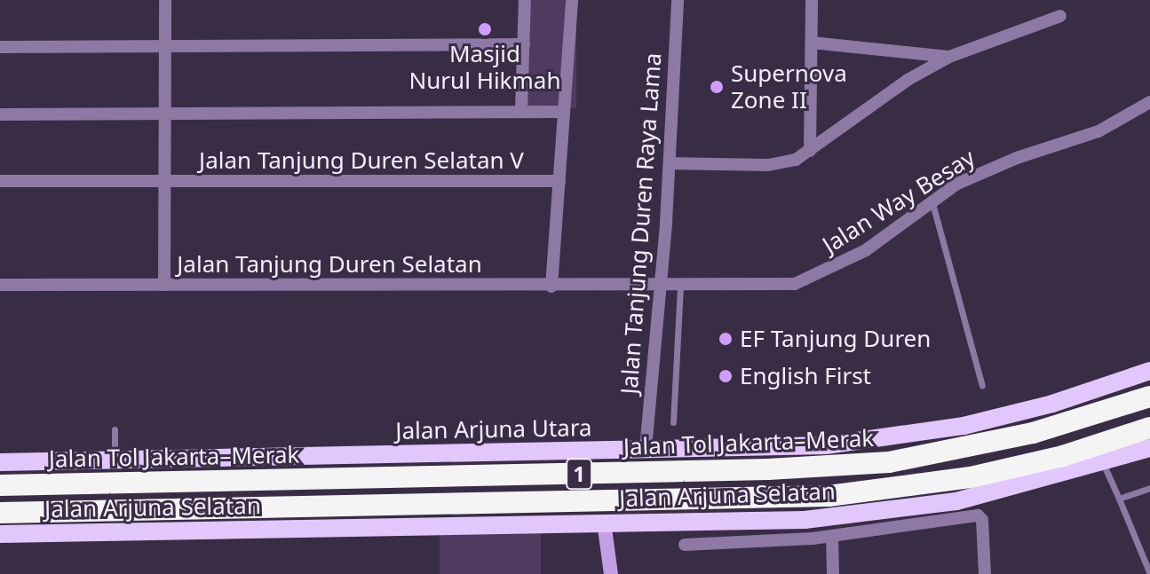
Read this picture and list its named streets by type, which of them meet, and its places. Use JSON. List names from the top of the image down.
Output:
{
  "streets": {
    "highway": ["Jalan Tol Jakarta–Merak", "1"],
    "main road": ["Jalan Arjuna Utara", "Jalan Arjuna Selatan"],
    "street": [
      "Jalan Tanjung Duren Selatan V",
      "Jalan Way Besay",
      "Jalan Tanjung Duren Raya Lama",
      "Jalan Tanjung Duren Selatan"
    ]
  },
  "crossings": [
    ["Jalan Way Besay", "Jalan Tanjung Duren Raya Lama"],
    ["Jalan Way Besay", "Jalan Tanjung Duren Selatan"],
    ["Jalan Tanjung Duren Raya Lama", "Jalan Tanjung Duren Selatan"],
    ["Jalan Tanjung Duren Raya Lama", "Jalan Arjuna Utara"]
  ],
  "places": [
    "Masjid Nurul Hikmah",
    "Supernova Zone II",
    "EF Tanjung Duren",
    "English First"
  ]
}
